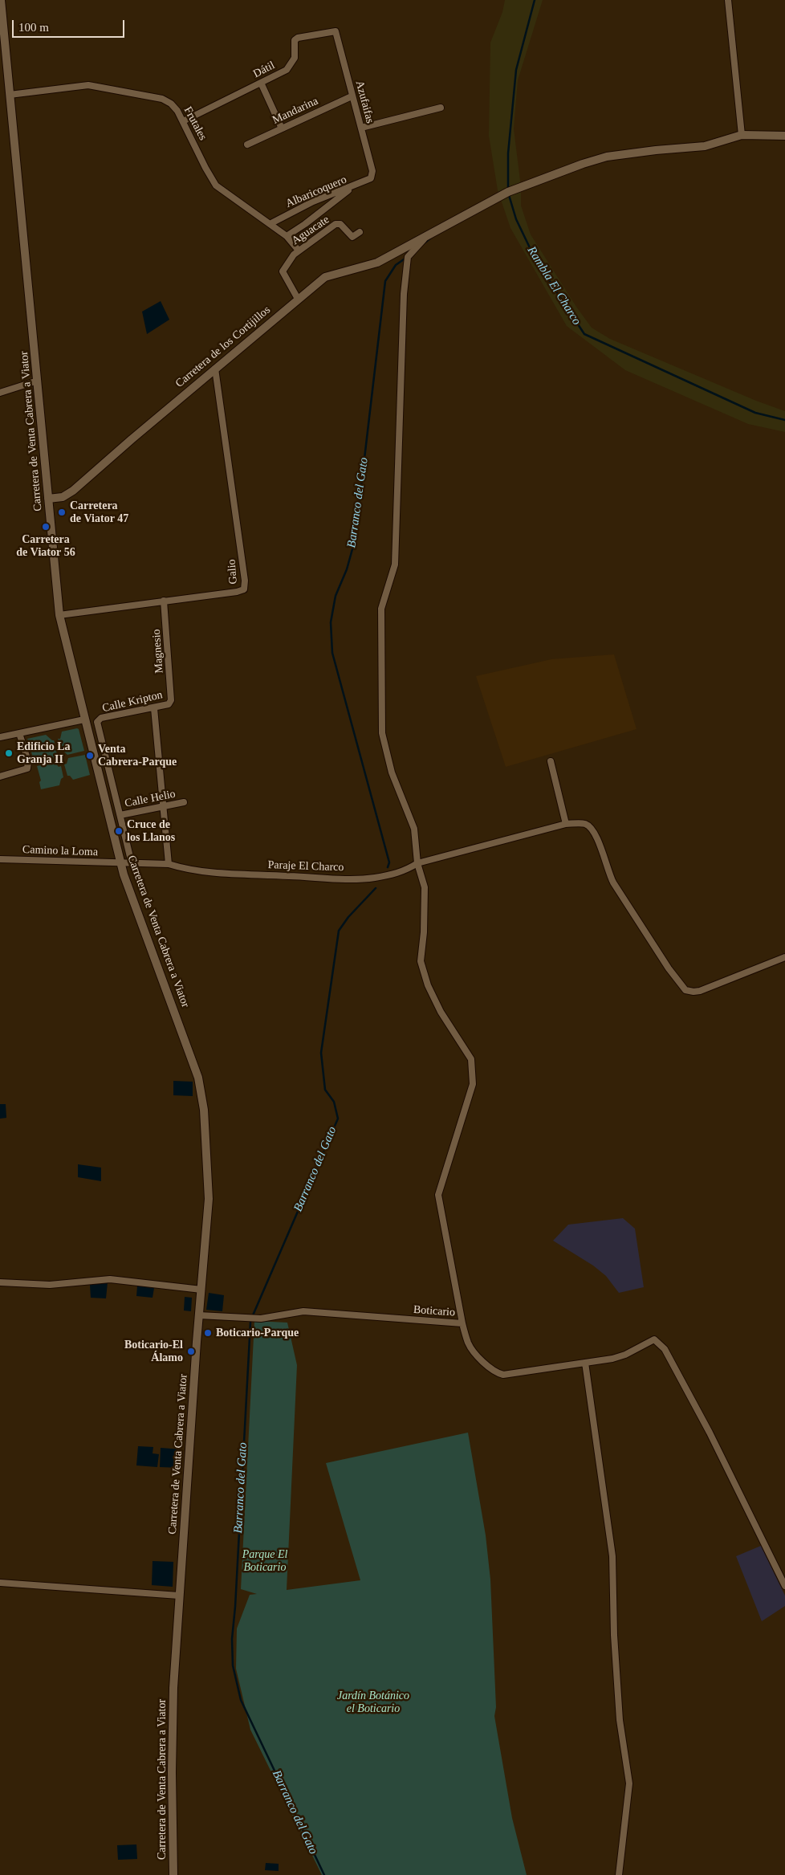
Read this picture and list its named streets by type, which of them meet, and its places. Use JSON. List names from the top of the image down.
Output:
{
  "streets": {
    "street": [
      "Dátil",
      "Azufaifas",
      "Mandarina",
      "Frutales",
      "Albaricoquero",
      "Aguacate",
      "Carretera de los Cortijillos",
      "Carretera de Venta Cabrera a Viator",
      "Galio",
      "Magnesio",
      "Calle Kripton",
      "Calle Helio",
      "Camino la Loma",
      "Paraje El Charco",
      "Boticario"
    ]
  },
  "crossings": [
    ["Dátil", "Azufaifas"],
    ["Dátil", "Frutales"],
    ["Azufaifas", "Mandarina"],
    ["Azufaifas", "Albaricoquero"],
    ["Frutales", "Albaricoquero"],
    ["Frutales", "Aguacate"],
    ["Frutales", "Carretera de Venta Cabrera a Viator"],
    ["Aguacate", "Carretera de los Cortijillos"],
    ["Carretera de los Cortijillos", "Carretera de Venta Cabrera a Viator"],
    ["Carretera de los Cortijillos", "Galio"],
    ["Carretera de Venta Cabrera a Viator", "Galio"],
    ["Carretera de Venta Cabrera a Viator", "Camino la Loma"],
    ["Carretera de Venta Cabrera a Viator", "Boticario"],
    ["Galio", "Magnesio"],
    ["Magnesio", "Calle Kripton"],
    ["Calle Kripton", "Calle Helio"],
    ["Camino la Loma", "Paraje El Charco"]
  ],
  "water": ["Rambla El Charco", "Barranco del Gato"],
  "parks": ["Parque El Boticario", "Jardín Botánico el Boticario"],
  "places": [
    "Carretera de Viator 47",
    "Carretera de Viator 56",
    "Edificio La Granja II",
    "Venta Cabrera-Parque",
    "Cruce de los Llanos",
    "Boticario-Parque",
    "Boticario-El Álamo"
  ],
  "scale_bar": "100 m"
}
